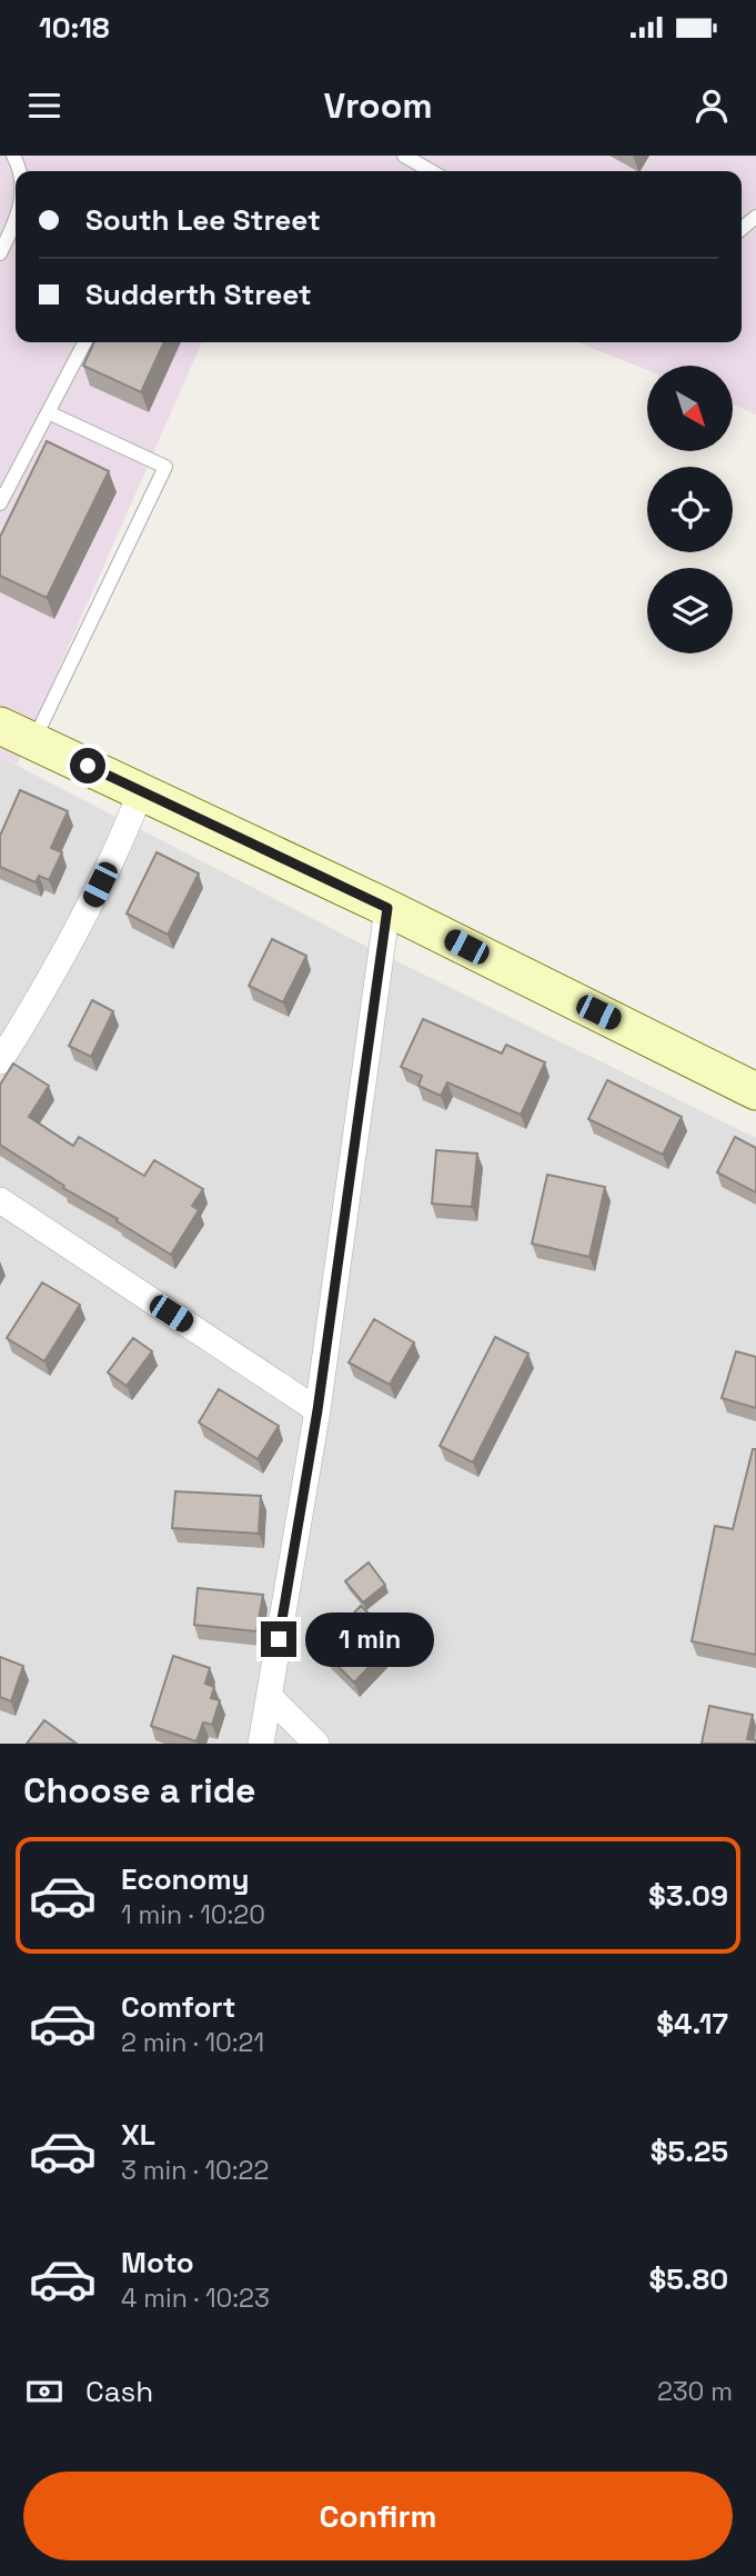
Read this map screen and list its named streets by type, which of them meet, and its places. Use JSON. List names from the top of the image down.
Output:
{
  "north": "bottom right",
  "page": {
    "status": "10:18",
    "header": "Vroom",
    "banner": ["South Lee Street", "Sudderth Street"],
    "bubble": "1 min",
    "heading": "Choose a ride",
    "list": [
      {
        "name": "Economy",
        "note": "1 min · 10:20",
        "value": "$3.09"
      },
      {
        "name": "Comfort",
        "note": "2 min · 10:21",
        "value": "$4.17"
      },
      {
        "name": "XL",
        "note": "3 min · 10:22",
        "value": "$5.25"
      },
      {
        "name": "Moto",
        "note": "4 min · 10:23",
        "value": "$5.80"
      }
    ],
    "pay": ["Cash", "230 m"],
    "buttons": "Confirm"
  }
}
